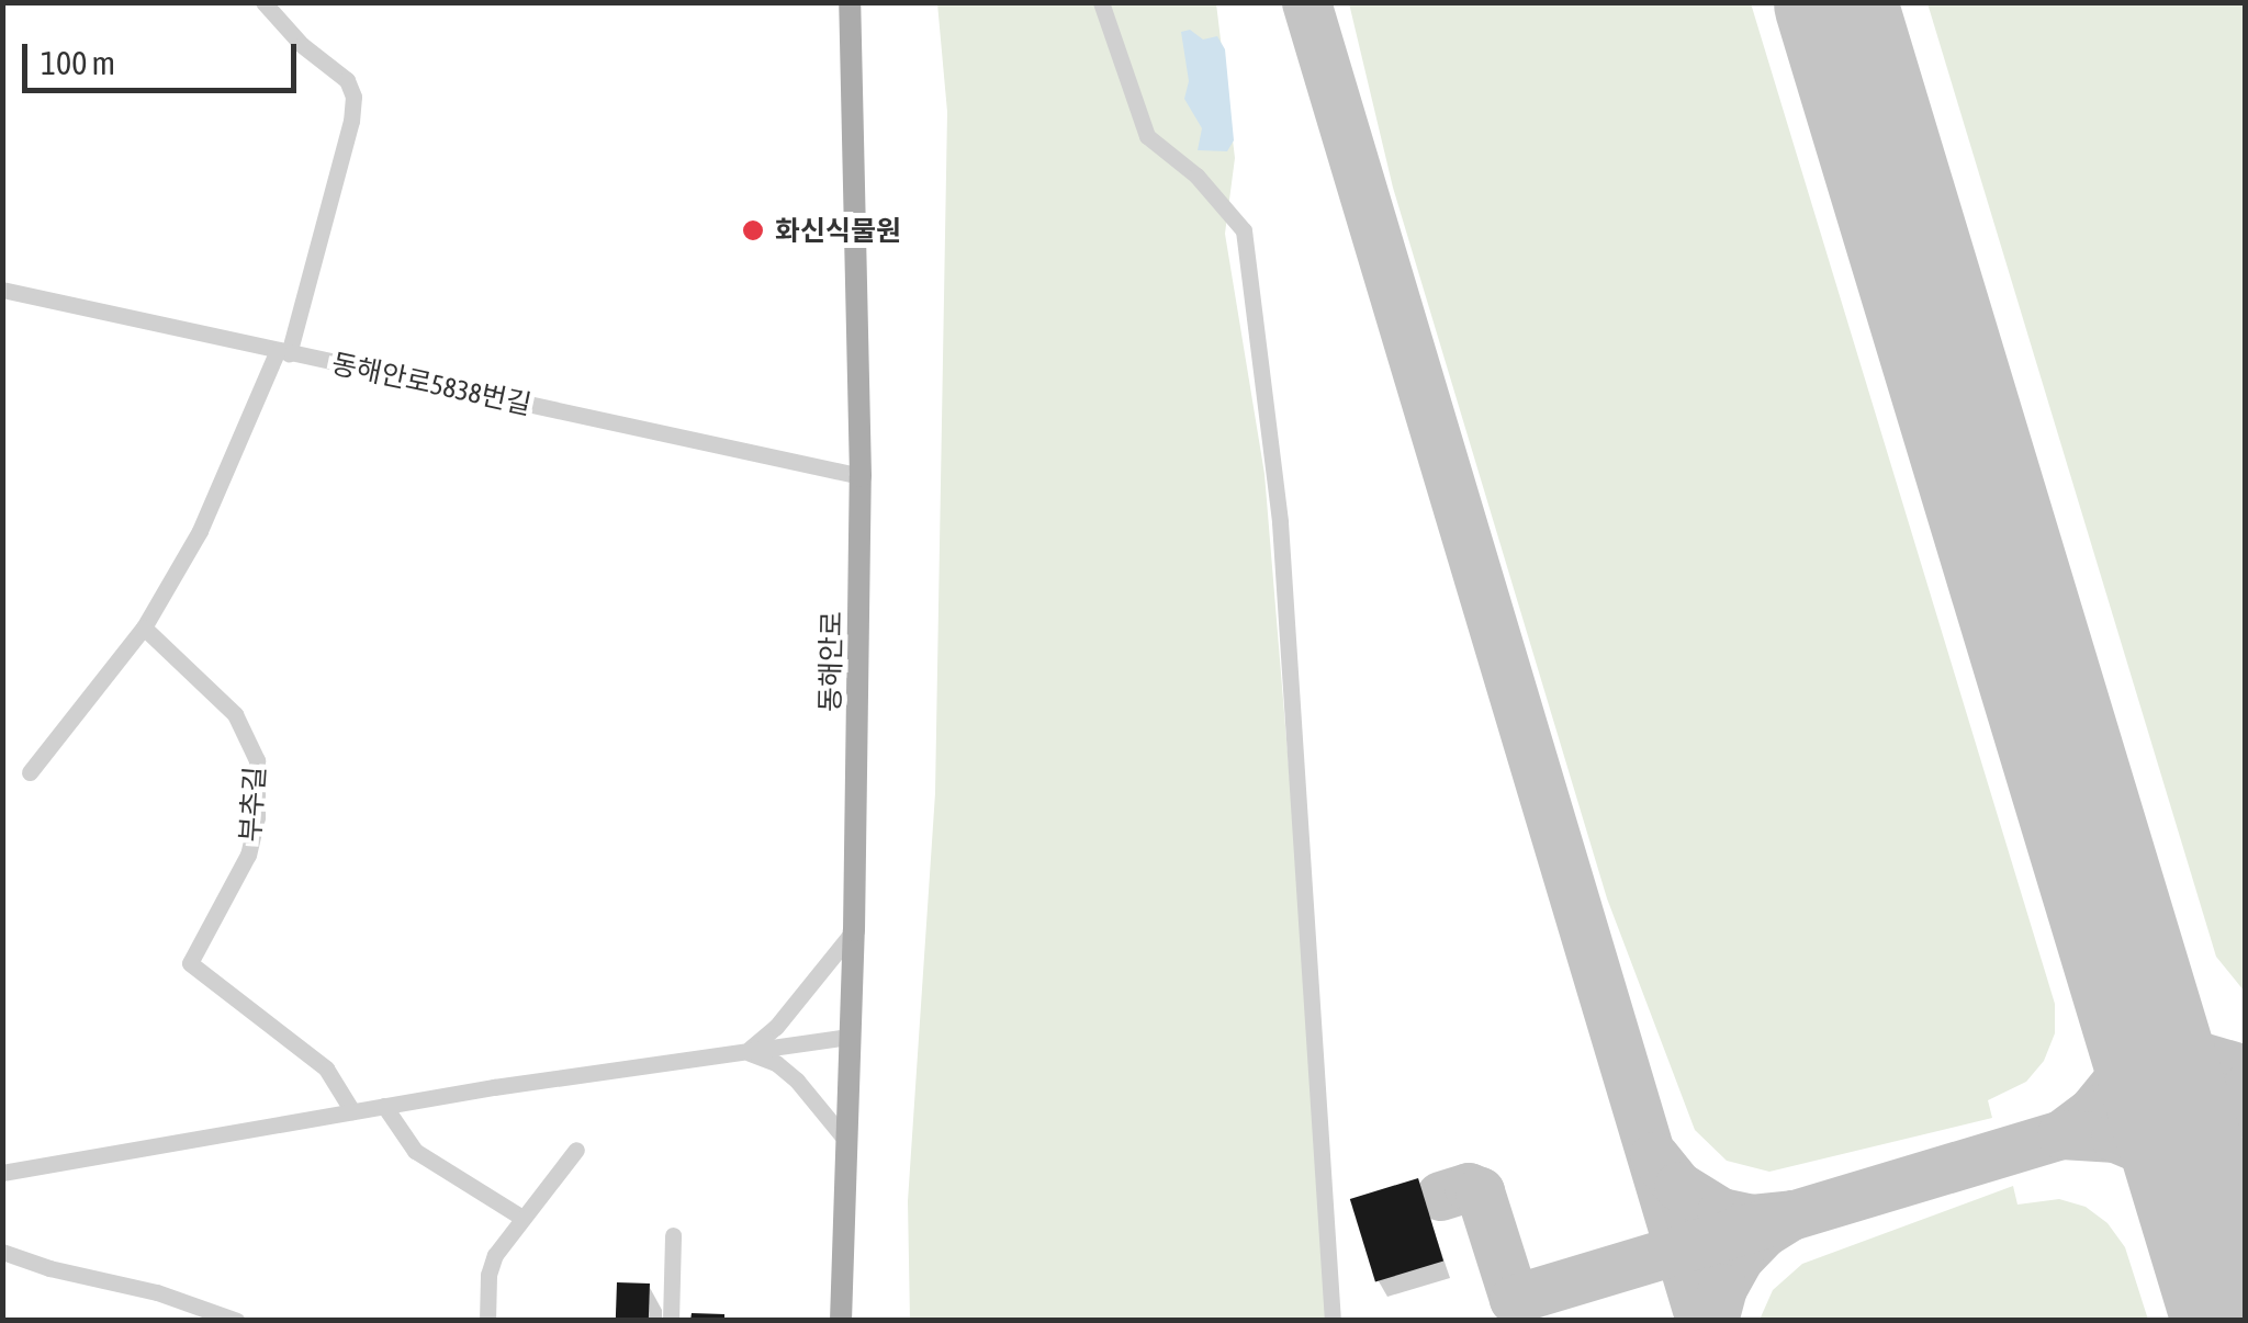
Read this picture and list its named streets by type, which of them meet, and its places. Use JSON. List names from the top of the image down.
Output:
{
  "streets": {
    "main road": ["동해안로"],
    "street": ["동해안로5838번길", "부추길"]
  },
  "crossings": [
    ["동해안로5838번길", "동해안로"]
  ],
  "places": ["화신식물원"],
  "scale_bar": "100 m"
}
